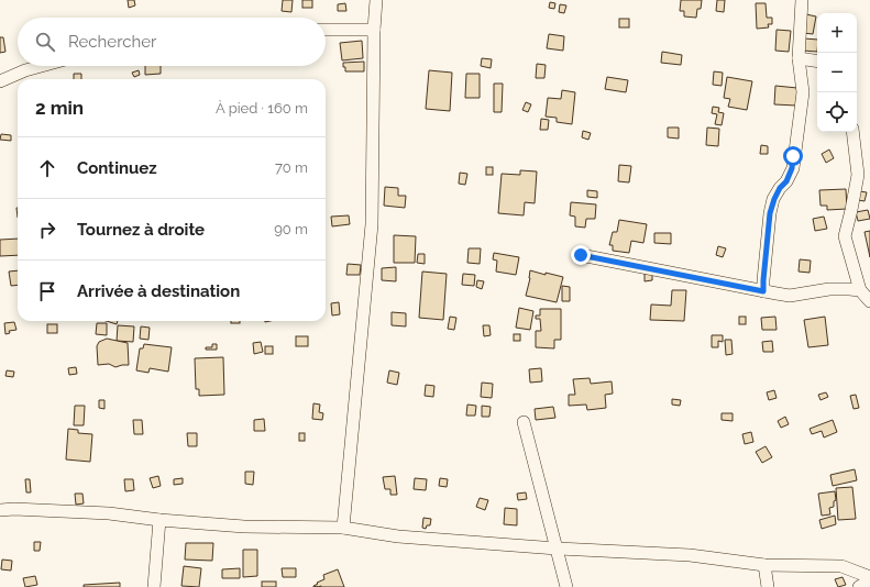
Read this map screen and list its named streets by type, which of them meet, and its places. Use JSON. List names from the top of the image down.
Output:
{
  "page": {
    "map_buttons": ["+", "−"],
    "search": "Rechercher",
    "heading": ["2 min", "À pied · 160 m"],
    "list": [
      ["Continuez", "70 m"],
      ["Tournez à droite", "90 m"],
      "Arrivée à destination"
    ]
  }
}
